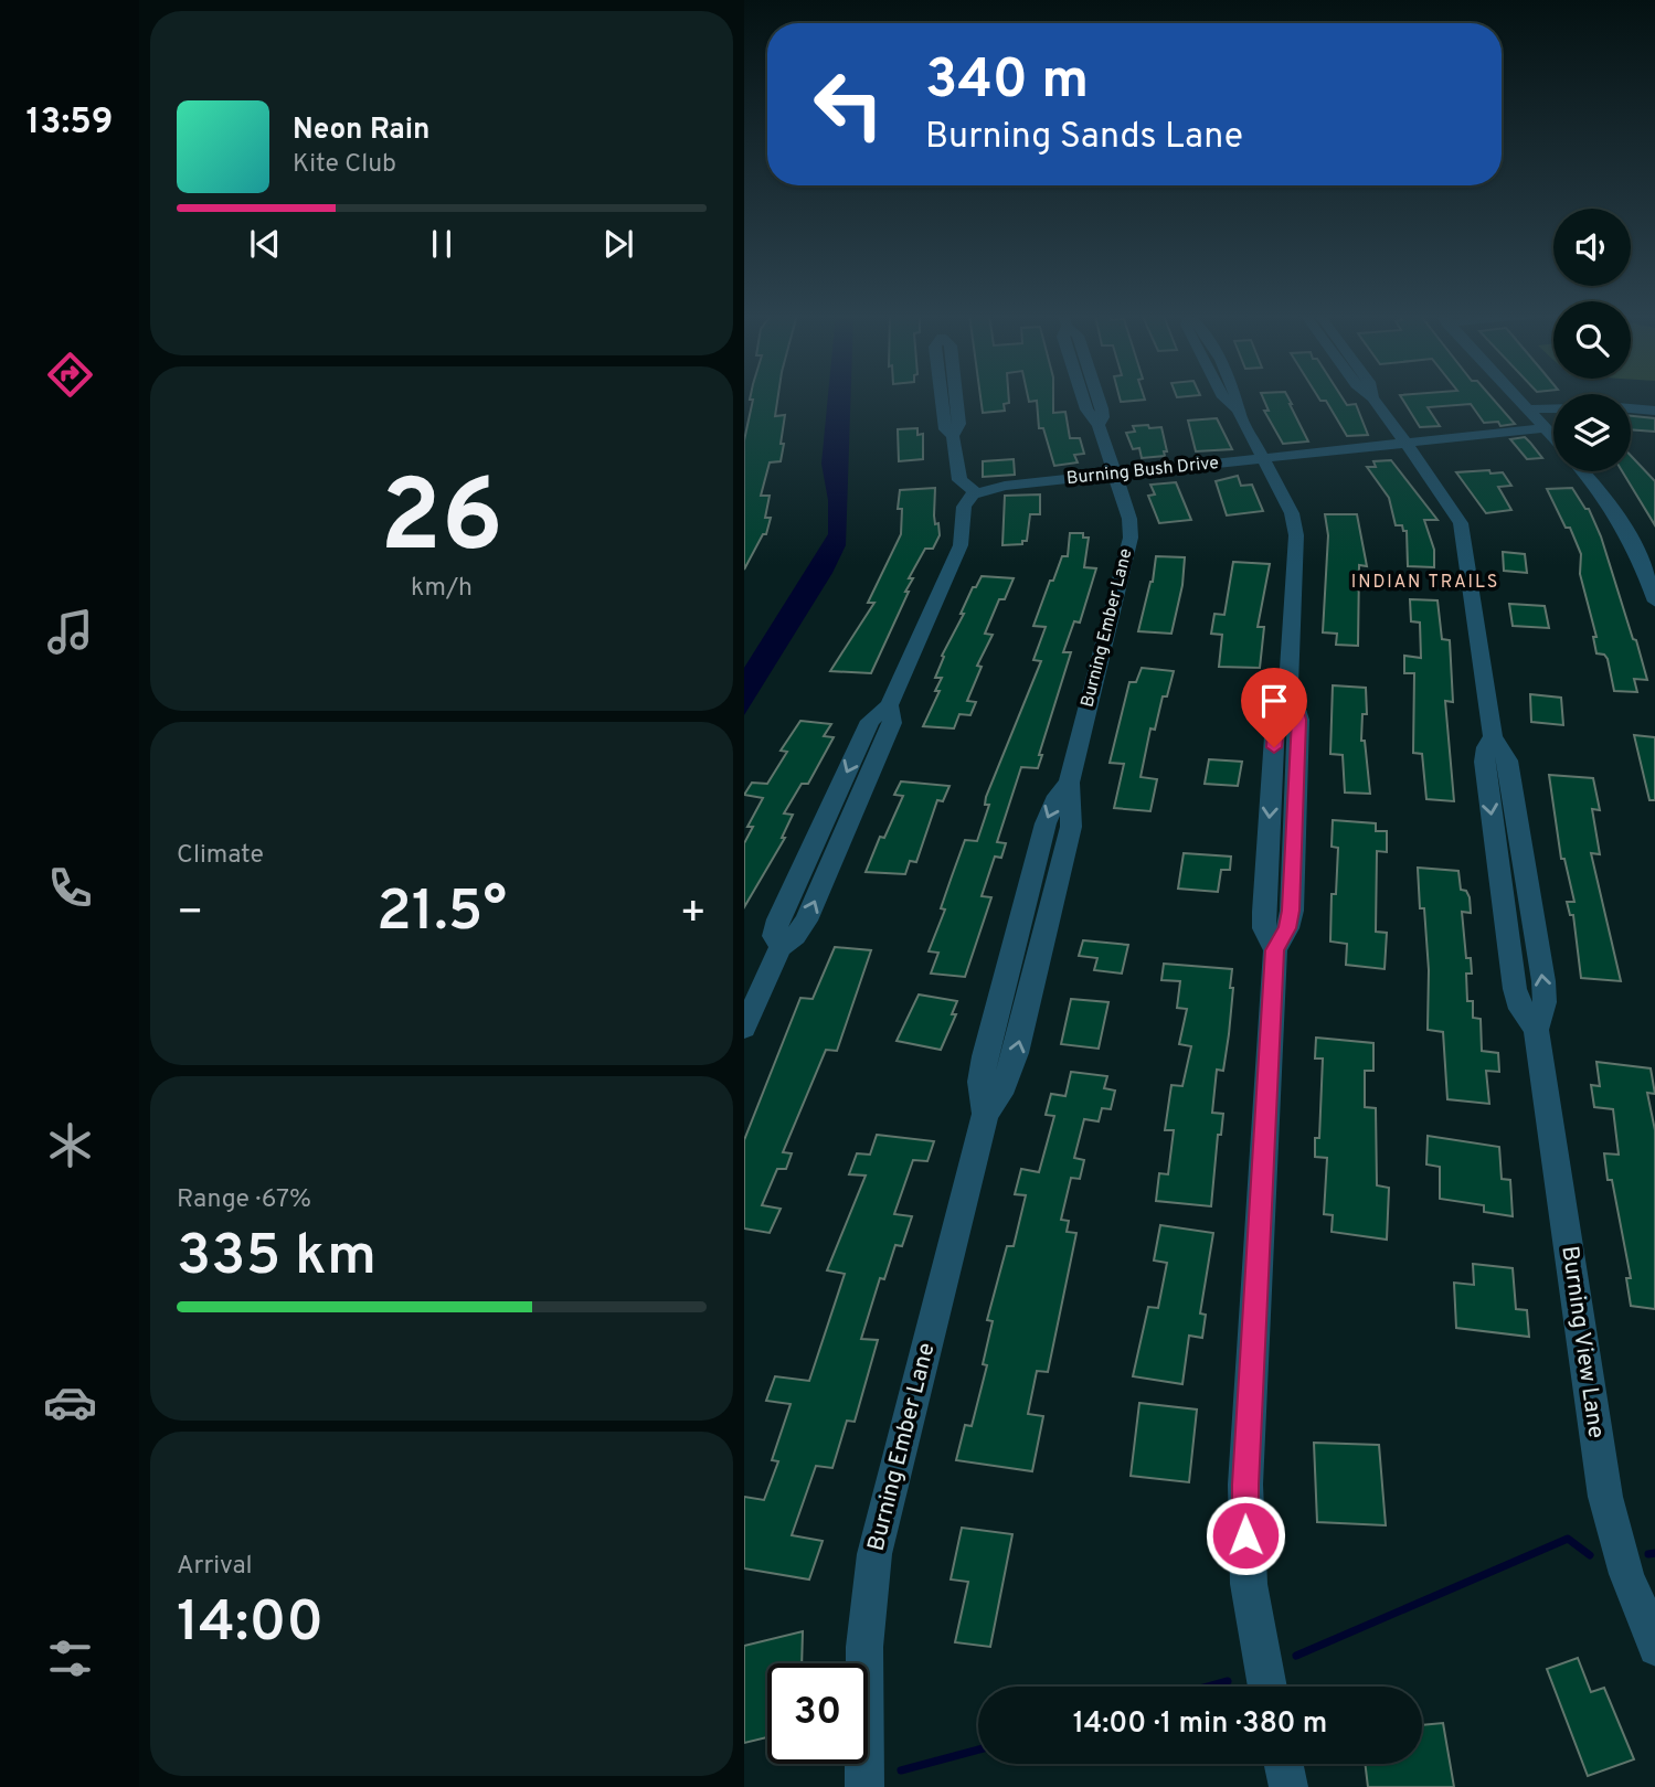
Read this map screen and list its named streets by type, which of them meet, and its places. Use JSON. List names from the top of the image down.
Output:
{
  "streets": {
    "street": ["Burning Bush Drive", "Burning Ember Lane", "Burning View Lane"]
  },
  "crossings": [
    ["Burning Bush Drive", "Burning Ember Lane"],
    ["Burning Bush Drive", "Burning View Lane"]
  ],
  "districts": ["INDIAN TRAILS"],
  "page": {
    "tabs": "13:59",
    "turn": ["340 m", "Burning Sands Lane"],
    "song": ["Neon Rain", "Kite Club"],
    "tile": [
      ["26", "km/h"],
      "Climate",
      ["Range · 67%", "335 km"],
      ["Arrival", "14:00"]
    ],
    "heat": ["−", "21.5°", "+"],
    "limit": "30",
    "trip": "14:00 · 1 min · 380 m"
  }
}
